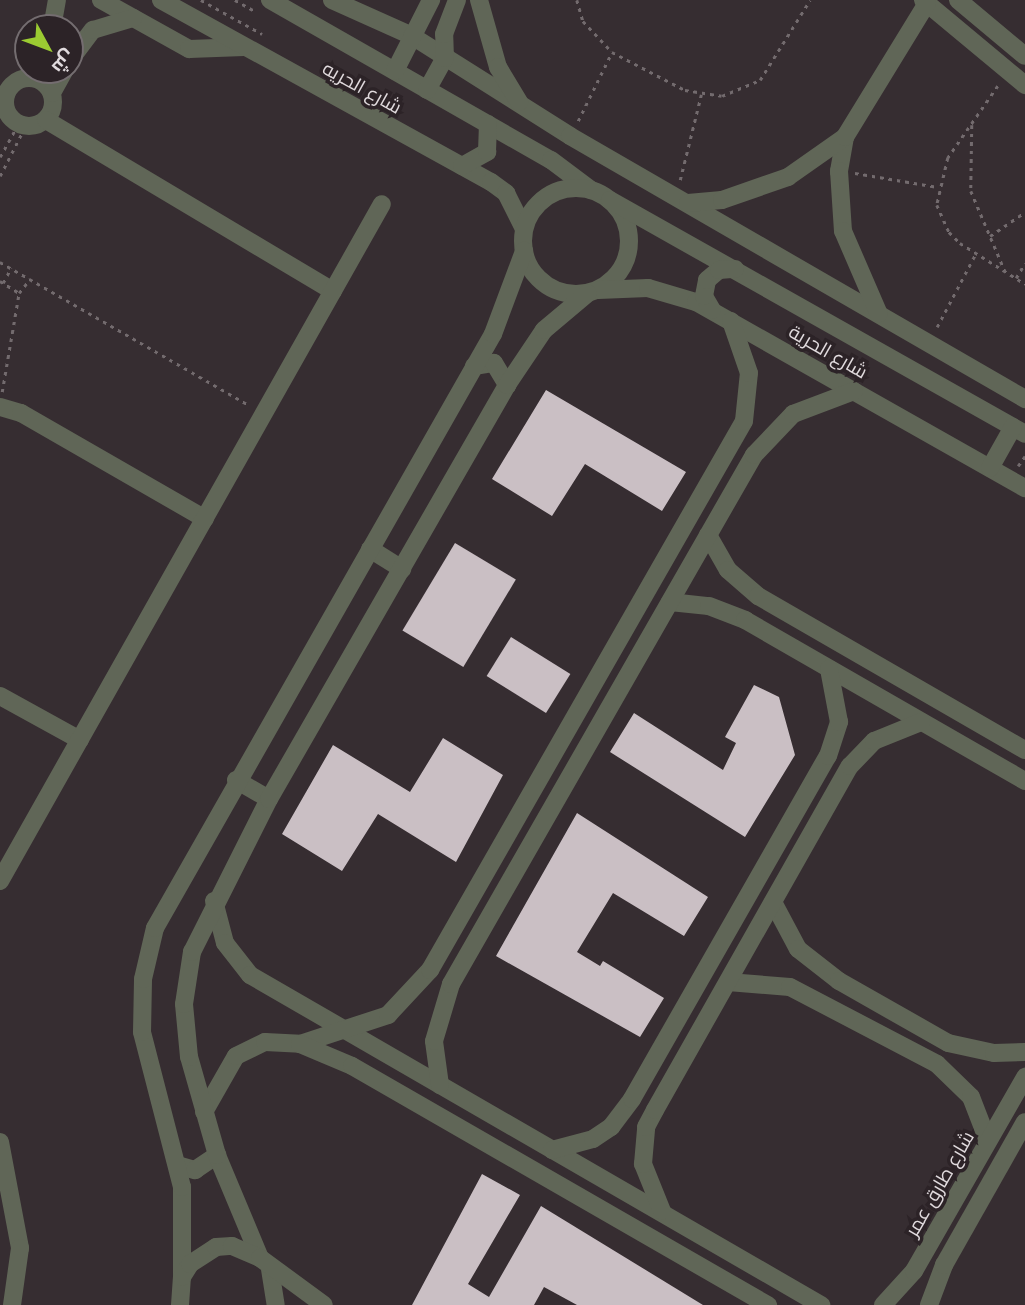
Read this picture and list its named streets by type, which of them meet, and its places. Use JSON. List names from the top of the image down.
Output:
{
  "streets": {
    "street": ["شارع الحريه", "شارع الحرية", "شارع طارق عمر"]
  },
  "crossings": [
    ["شارع الحريه", "شارع الحرية"]
  ],
  "north": "bottom right"
}
